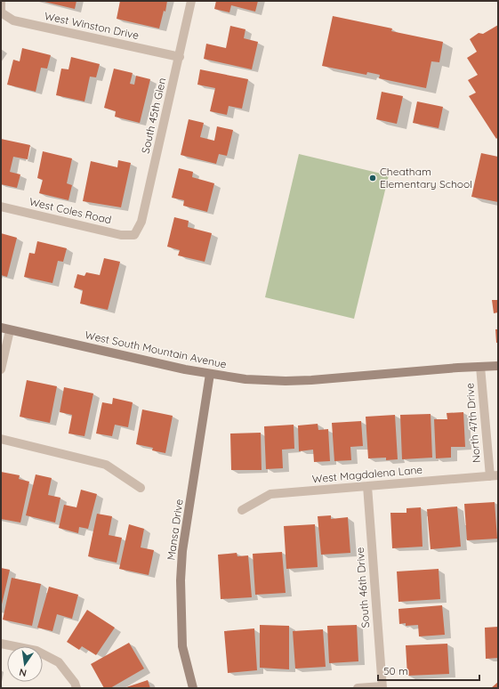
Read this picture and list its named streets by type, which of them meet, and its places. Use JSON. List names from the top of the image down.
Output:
{
  "streets": {
    "street": [
      "West Winston Drive",
      "South 45th Glen",
      "West Coles Road",
      "West South Mountain Avenue",
      "North 47th Drive",
      "West Magdalena Lane",
      "Mansa Drive",
      "South 46th Drive"
    ]
  },
  "crossings": [
    ["West Winston Drive", "South 45th Glen"],
    ["South 45th Glen", "West Coles Road"],
    ["West South Mountain Avenue", "North 47th Drive"],
    ["West South Mountain Avenue", "Mansa Drive"],
    ["North 47th Drive", "West Magdalena Lane"],
    ["West Magdalena Lane", "South 46th Drive"]
  ],
  "places": ["Cheatham Elementary School"],
  "scale_bar": "50 m",
  "north": "bottom"
}
